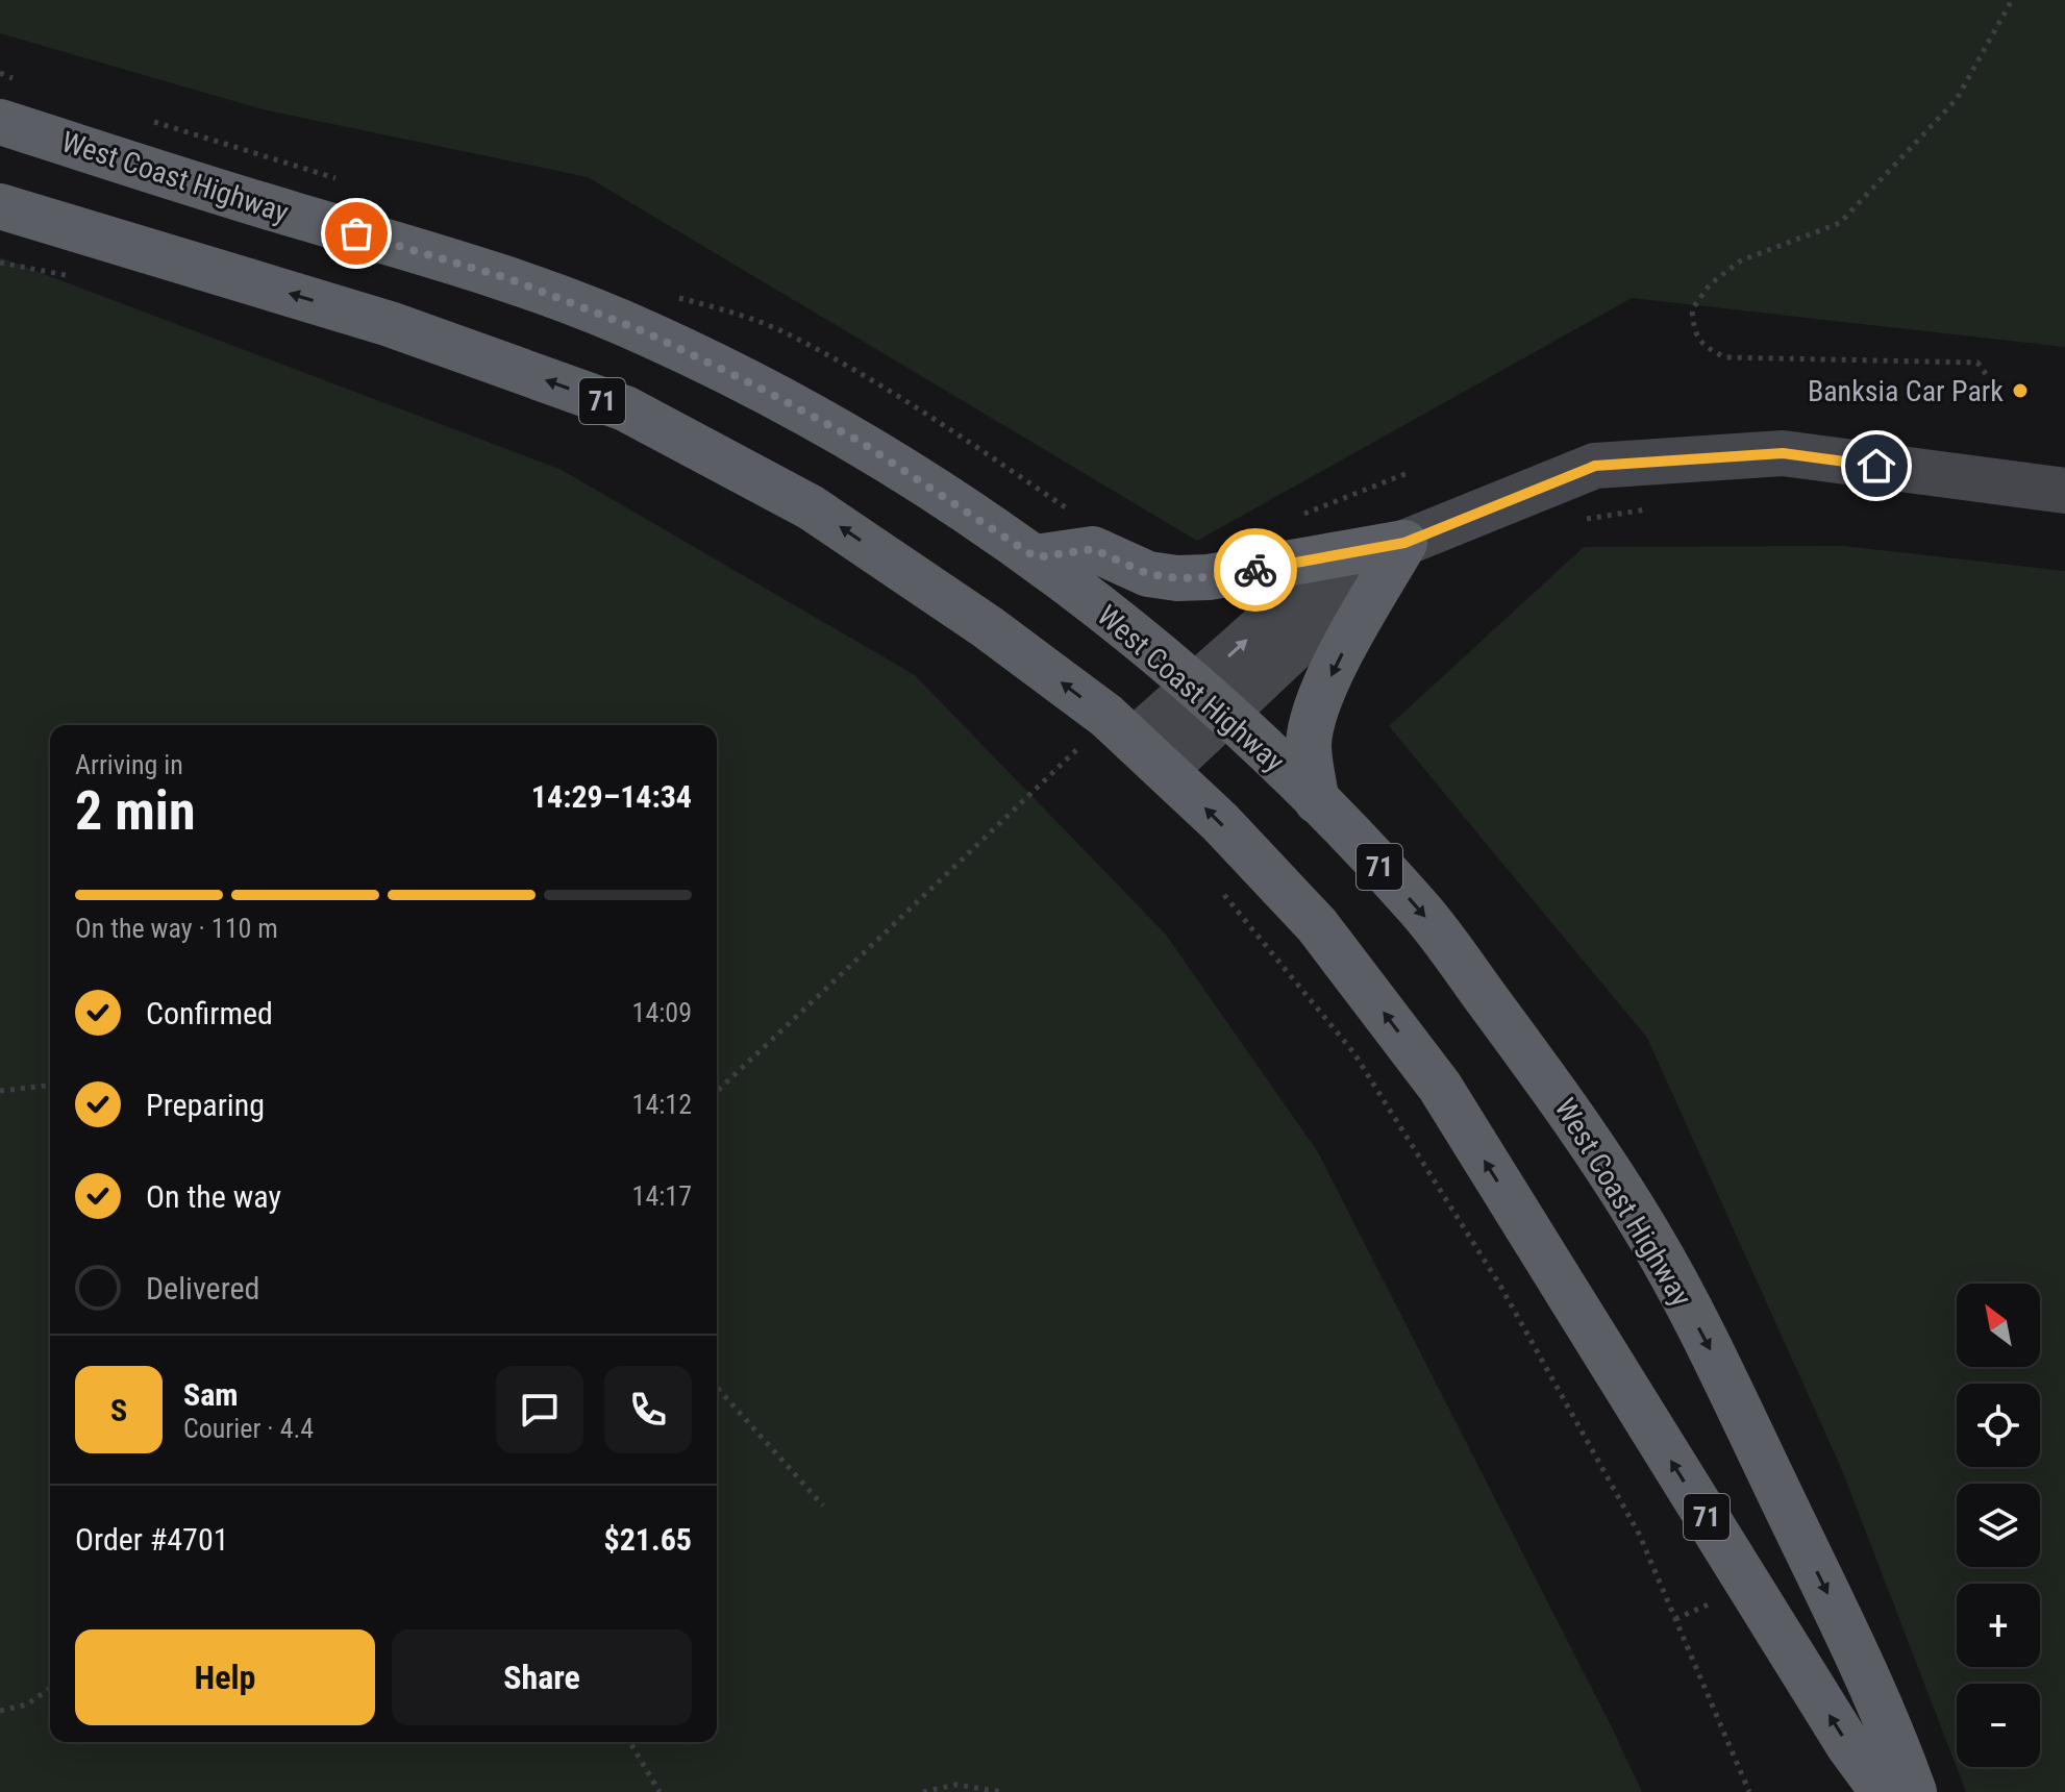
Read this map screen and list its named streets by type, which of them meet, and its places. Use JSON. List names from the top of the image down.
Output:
{
  "streets": {
    "highway": ["West Coast Highway", "71"]
  },
  "places": ["Banksia Car Park"],
  "north": "top left",
  "page": {
    "heading": ["2 min", "Arriving in", "14:29–14:34"],
    "panel": [
      "Sam",
      "Courier · 4.4",
      "Order #4701",
      "$21.65"
    ],
    "bar": "On the way · 110 m",
    "list": [
      ["Confirmed", "14:09"],
      ["Preparing", "14:12"],
      ["On the way", "14:17"],
      "Delivered"
    ],
    "map_buttons": ["+", "−"],
    "round": "S",
    "buttons": ["Help", "Share"]
  }
}
